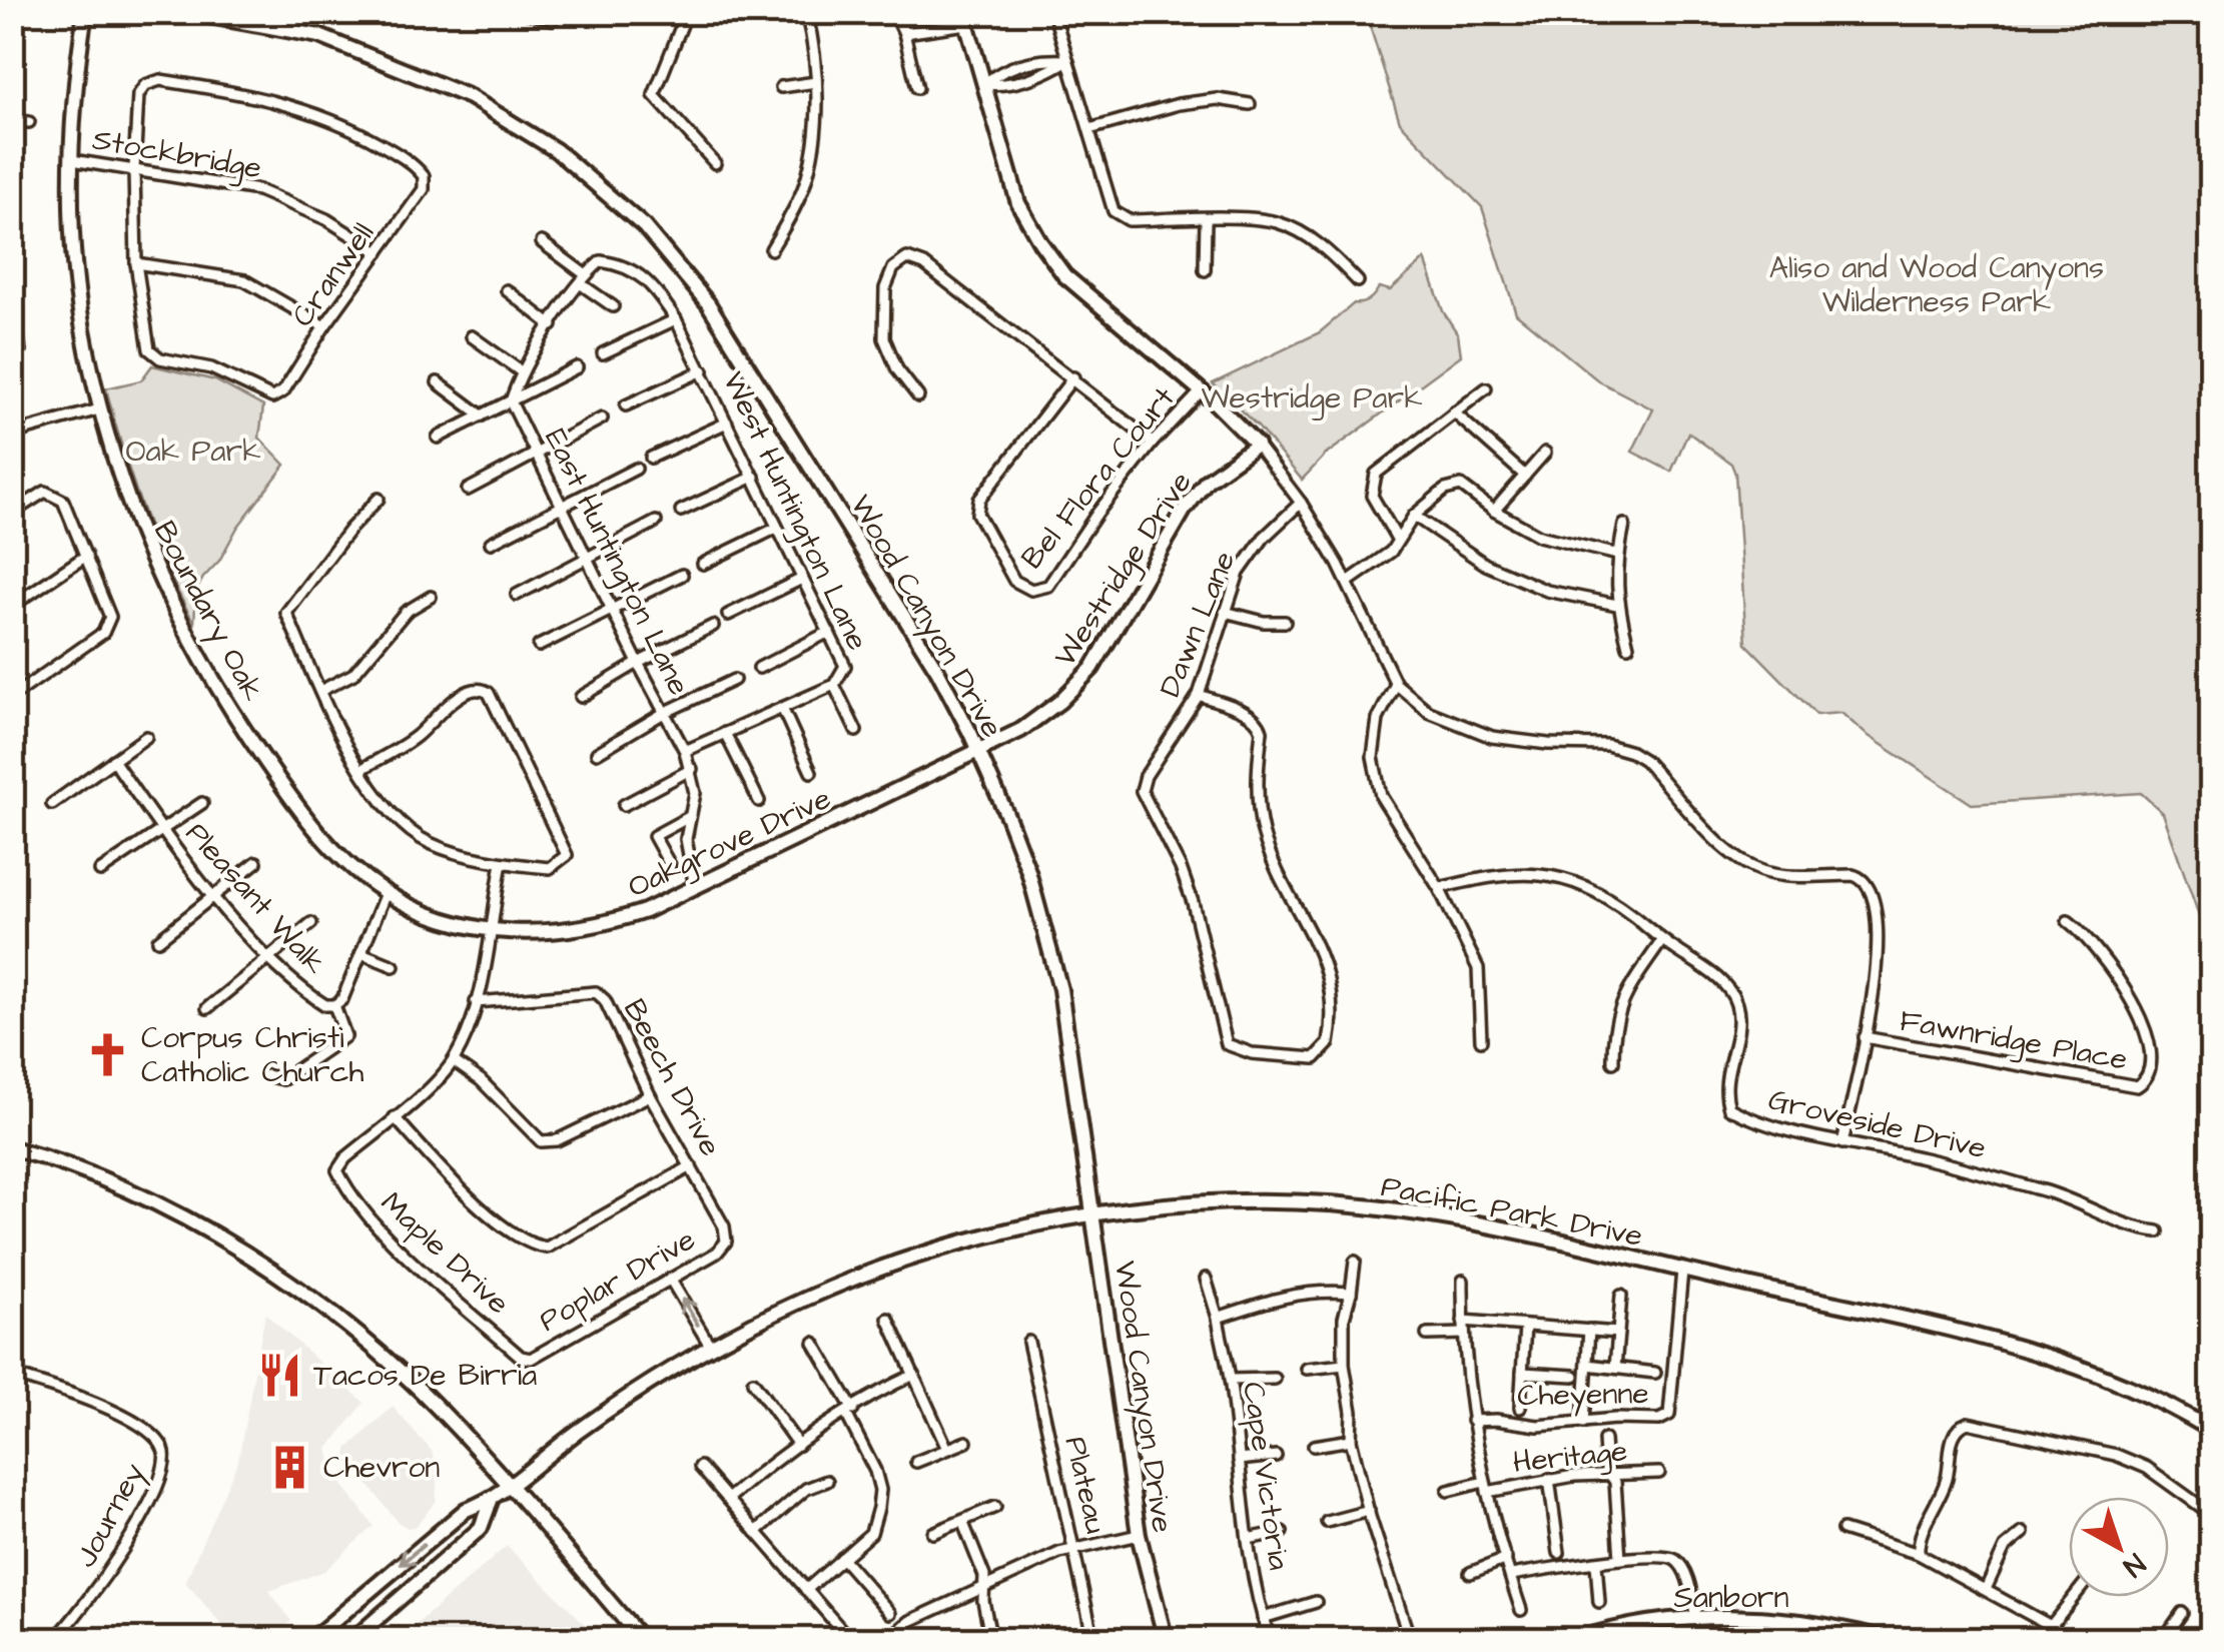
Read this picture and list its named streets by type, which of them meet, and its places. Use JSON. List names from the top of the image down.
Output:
{
  "streets": {
    "main road": [
      "Westridge Drive",
      "Boundary Oak",
      "Wood Canyon Drive",
      "Oakgrove Drive",
      "Pacific Park Drive",
      "Sanborn"
    ],
    "street": [
      "Stockbridge",
      "Cranwell",
      "Bel Flora Court",
      "West Huntington Lane",
      "East Huntington Lane",
      "Dawn Lane",
      "Pleasant Walk",
      "Fawnridge Place",
      "Beech Drive",
      "Groveside Drive",
      "Maple Drive",
      "Poplar Drive",
      "Cheyenne",
      "Heritage",
      "Cape Victoria",
      "Plateau",
      "Journey"
    ]
  },
  "crossings": [
    ["Stockbridge", "Cranwell"],
    ["Stockbridge", "Boundary Oak"],
    ["West Huntington Lane", "East Huntington Lane"],
    ["East Huntington Lane", "Oakgrove Drive"],
    ["Westridge Drive", "Wood Canyon Drive"],
    ["Westridge Drive", "Oakgrove Drive"],
    ["Boundary Oak", "Oakgrove Drive"],
    ["Boundary Oak", "Pleasant Walk"],
    ["Wood Canyon Drive", "Oakgrove Drive"],
    ["Wood Canyon Drive", "Pacific Park Drive"],
    ["Beech Drive", "Poplar Drive"],
    ["Pacific Park Drive", "Cheyenne"],
    ["Maple Drive", "Poplar Drive"]
  ],
  "parks": ["Aliso and Wood Canyons Wilderness Park", "Westridge Park", "Oak Park"],
  "places": {
    "church": ["Corpus Christi Catholic Church"],
    "restaurant": ["Tacos De Birria"],
    "building": ["Chevron"]
  },
  "north": "bottom right"
}
